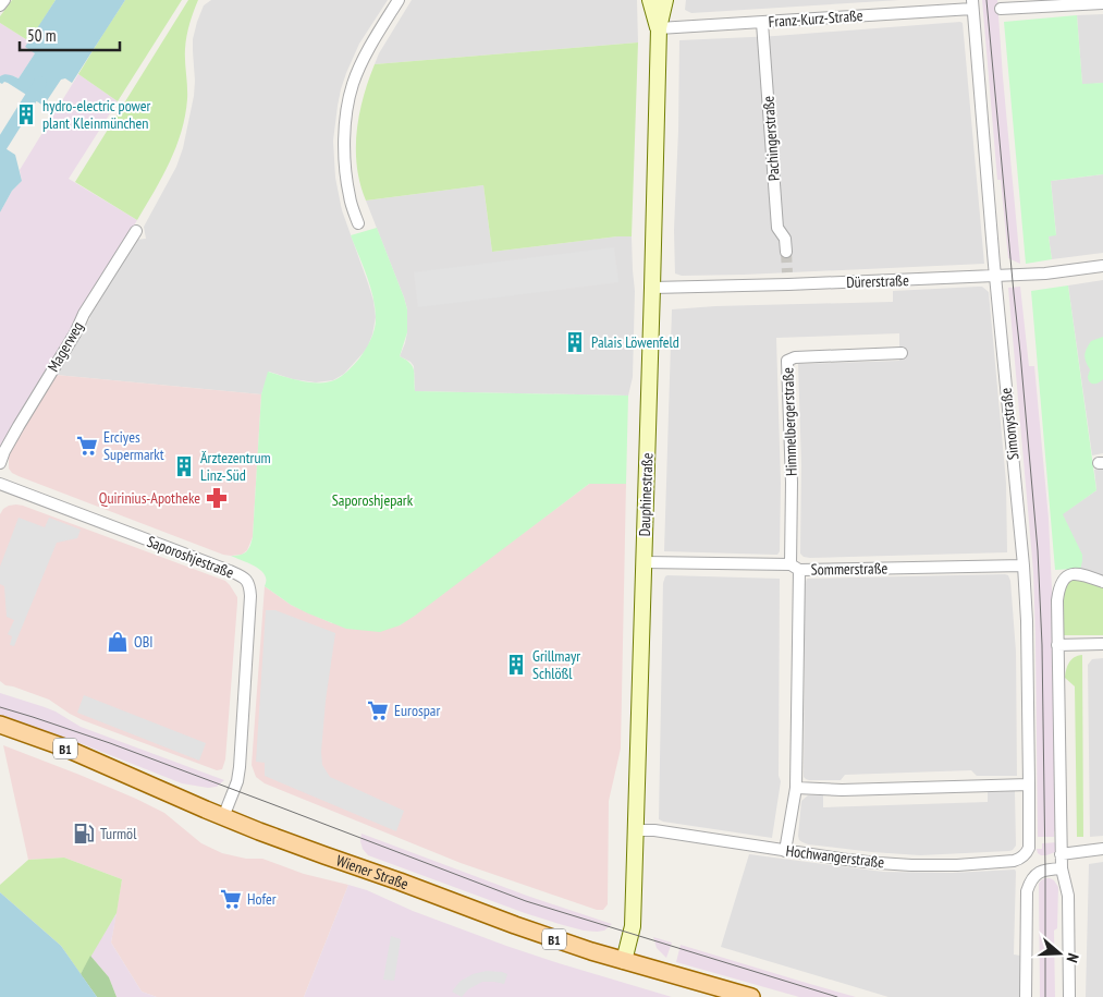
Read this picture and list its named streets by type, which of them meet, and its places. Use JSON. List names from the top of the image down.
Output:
{
  "streets": {
    "main road": ["Dauphinestraße", "B1", "Wiener Straße"],
    "street": [
      "Franz-Kurz-Straße",
      "Pachingerstraße",
      "Dürerstraße",
      "Magerweg",
      "Himmelbergerstraße",
      "Simonystraße",
      "Saporoshjestraße",
      "Sommerstraße",
      "Hochwangerstraße"
    ]
  },
  "crossings": [
    ["Franz-Kurz-Straße", "Pachingerstraße"],
    ["Franz-Kurz-Straße", "Simonystraße"],
    ["Franz-Kurz-Straße", "Dauphinestraße"],
    ["Dürerstraße", "Simonystraße"],
    ["Dürerstraße", "Dauphinestraße"],
    ["Himmelbergerstraße", "Sommerstraße"],
    ["Himmelbergerstraße", "Hochwangerstraße"],
    ["Simonystraße", "Sommerstraße"],
    ["Simonystraße", "Hochwangerstraße"],
    ["Dauphinestraße", "Sommerstraße"],
    ["Dauphinestraße", "Hochwangerstraße"],
    ["Dauphinestraße", "Wiener Straße"],
    ["Saporoshjestraße", "Wiener Straße"]
  ],
  "parks": ["Saporoshjepark"],
  "places": {
    "building": [
      "hydro-electric power plant Kleinmünchen",
      "Palais Löwenfeld",
      "Ärztezentrum Linz-Süd",
      "Grillmayr Schlößl"
    ],
    "supermarket": ["Erciyes Supermarkt", "Eurospar", "Hofer"],
    "pharmacy": ["Quirinius-Apotheke"],
    "shop": ["OBI"],
    "fuel station": ["Turmöl"]
  },
  "scale_bar": "50 m",
  "north": "right"
}
